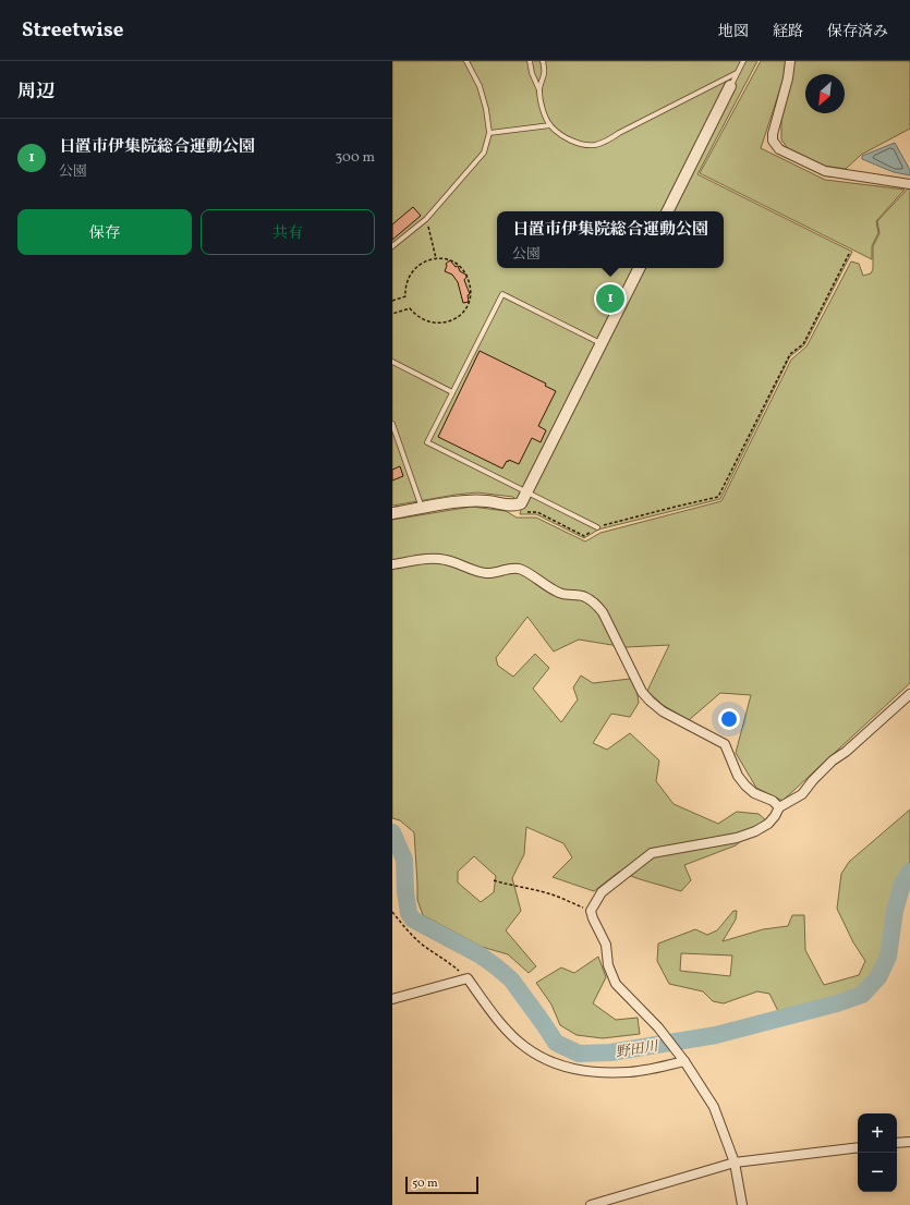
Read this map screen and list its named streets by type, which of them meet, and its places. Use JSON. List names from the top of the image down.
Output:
{
  "water": ["野田川"],
  "scale_bar": "50 m",
  "north": "bottom left",
  "page": {
    "header": "Streetwise",
    "nav": ["地図", "経路", "保存済み"],
    "heading": "周辺",
    "list": [
      {
        "mark": "1",
        "name": "日置市伊集院総合運動公園",
        "note": "公園",
        "value": "300 m"
      }
    ],
    "buttons": ["保存", "共有"],
    "popup": ["日置市伊集院総合運動公園", "公園"],
    "pins": "1",
    "map_buttons": ["+", "−"],
    "scale": "50 m"
  }
}
